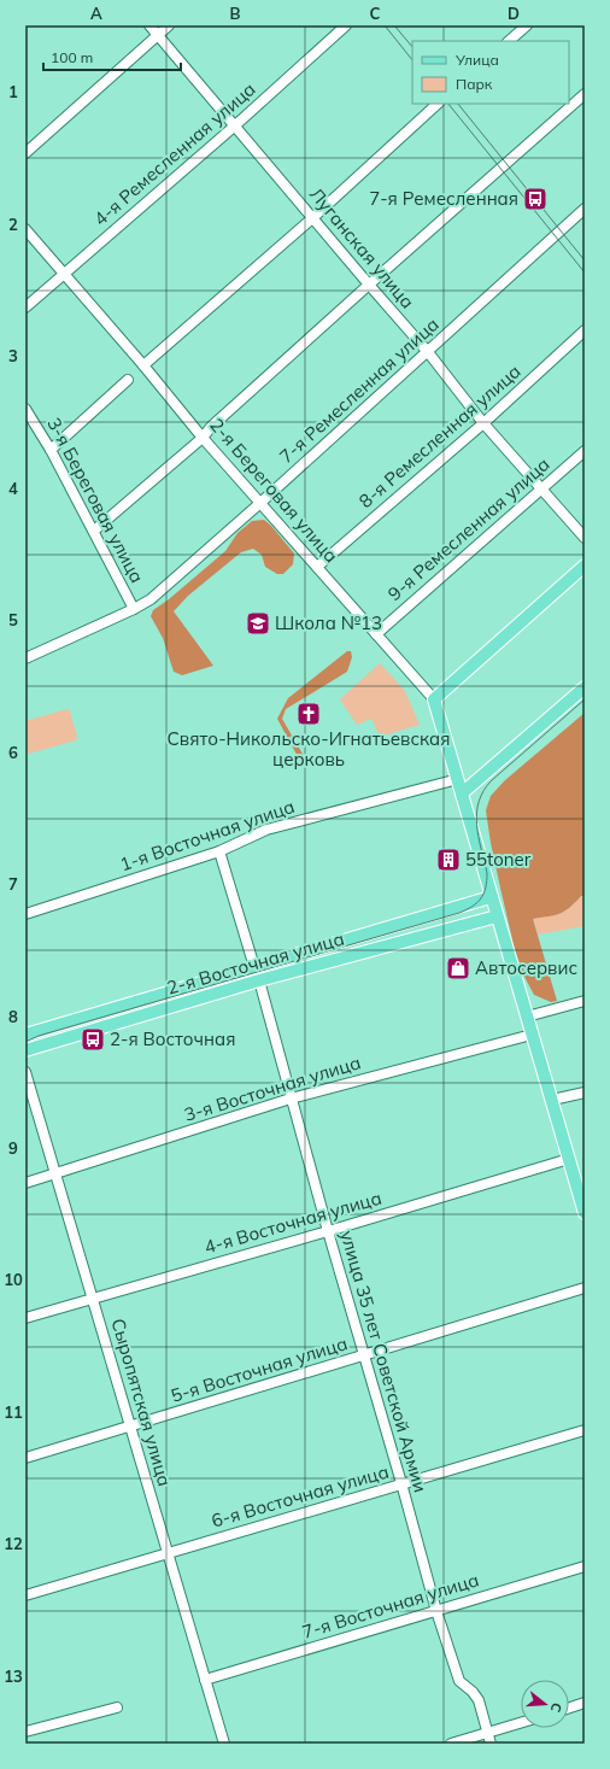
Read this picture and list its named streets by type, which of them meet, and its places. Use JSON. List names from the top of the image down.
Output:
{
  "streets": {
    "main road": ["2-я Береговая улица", "2-я Восточная улица"],
    "street": [
      "4-я Ремесленная улица",
      "Луганская улица",
      "7-я Ремесленная улица",
      "8-я Ремесленная улица",
      "3-я Береговая улица",
      "9-я Ремесленная улица",
      "1-я Восточная улица",
      "3-я Восточная улица",
      "4-я Восточная улица",
      "улица 35 лет Советской Армии",
      "5-я Восточная улица",
      "Сыропятская улица",
      "6-я Восточная улица",
      "7-я Восточная улица"
    ]
  },
  "crossings": [
    ["4-я Ремесленная улица", "Луганская улица"],
    ["4-я Ремесленная улица", "2-я Береговая улица"],
    ["Луганская улица", "7-я Ремесленная улица"],
    ["Луганская улица", "8-я Ремесленная улица"],
    ["Луганская улица", "9-я Ремесленная улица"],
    ["7-я Ремесленная улица", "2-я Береговая улица"],
    ["7-я Ремесленная улица", "3-я Береговая улица"],
    ["8-я Ремесленная улица", "2-я Береговая улица"],
    ["2-я Береговая улица", "9-я Ремесленная улица"],
    ["2-я Береговая улица", "1-я Восточная улица"],
    ["2-я Береговая улица", "2-я Восточная улица"],
    ["2-я Береговая улица", "3-я Восточная улица"],
    ["2-я Береговая улица", "4-я Восточная улица"],
    ["2-я Восточная улица", "улица 35 лет Советской Армии"],
    ["3-я Восточная улица", "улица 35 лет Советской Армии"],
    ["3-я Восточная улица", "Сыропятская улица"],
    ["4-я Восточная улица", "улица 35 лет Советской Армии"],
    ["4-я Восточная улица", "Сыропятская улица"],
    ["улица 35 лет Советской Армии", "5-я Восточная улица"],
    ["улица 35 лет Советской Армии", "6-я Восточная улица"],
    ["улица 35 лет Советской Армии", "7-я Восточная улица"],
    ["5-я Восточная улица", "Сыропятская улица"],
    ["Сыропятская улица", "6-я Восточная улица"],
    ["Сыропятская улица", "7-я Восточная улица"]
  ],
  "places": {
    "bus stop": ["7-я Ремесленная", "2-я Восточная"],
    "school or university": ["Школа №13"],
    "church": ["Свято-Никольско-Игнатьевская церковь"],
    "building": ["55toner"],
    "shop": ["Автосервис"]
  },
  "legend": ["Улица", "Парк"],
  "scale_bar": "100 m",
  "north": "right",
  "grid": {
    "columns": [
      "A",
      "B",
      "C",
      "D"
    ],
    "rows": [
      "1",
      "2",
      "3",
      "4",
      "5",
      "6",
      "7",
      "8",
      "9",
      "10",
      "11",
      "12",
      "13"
    ]
  }
}
